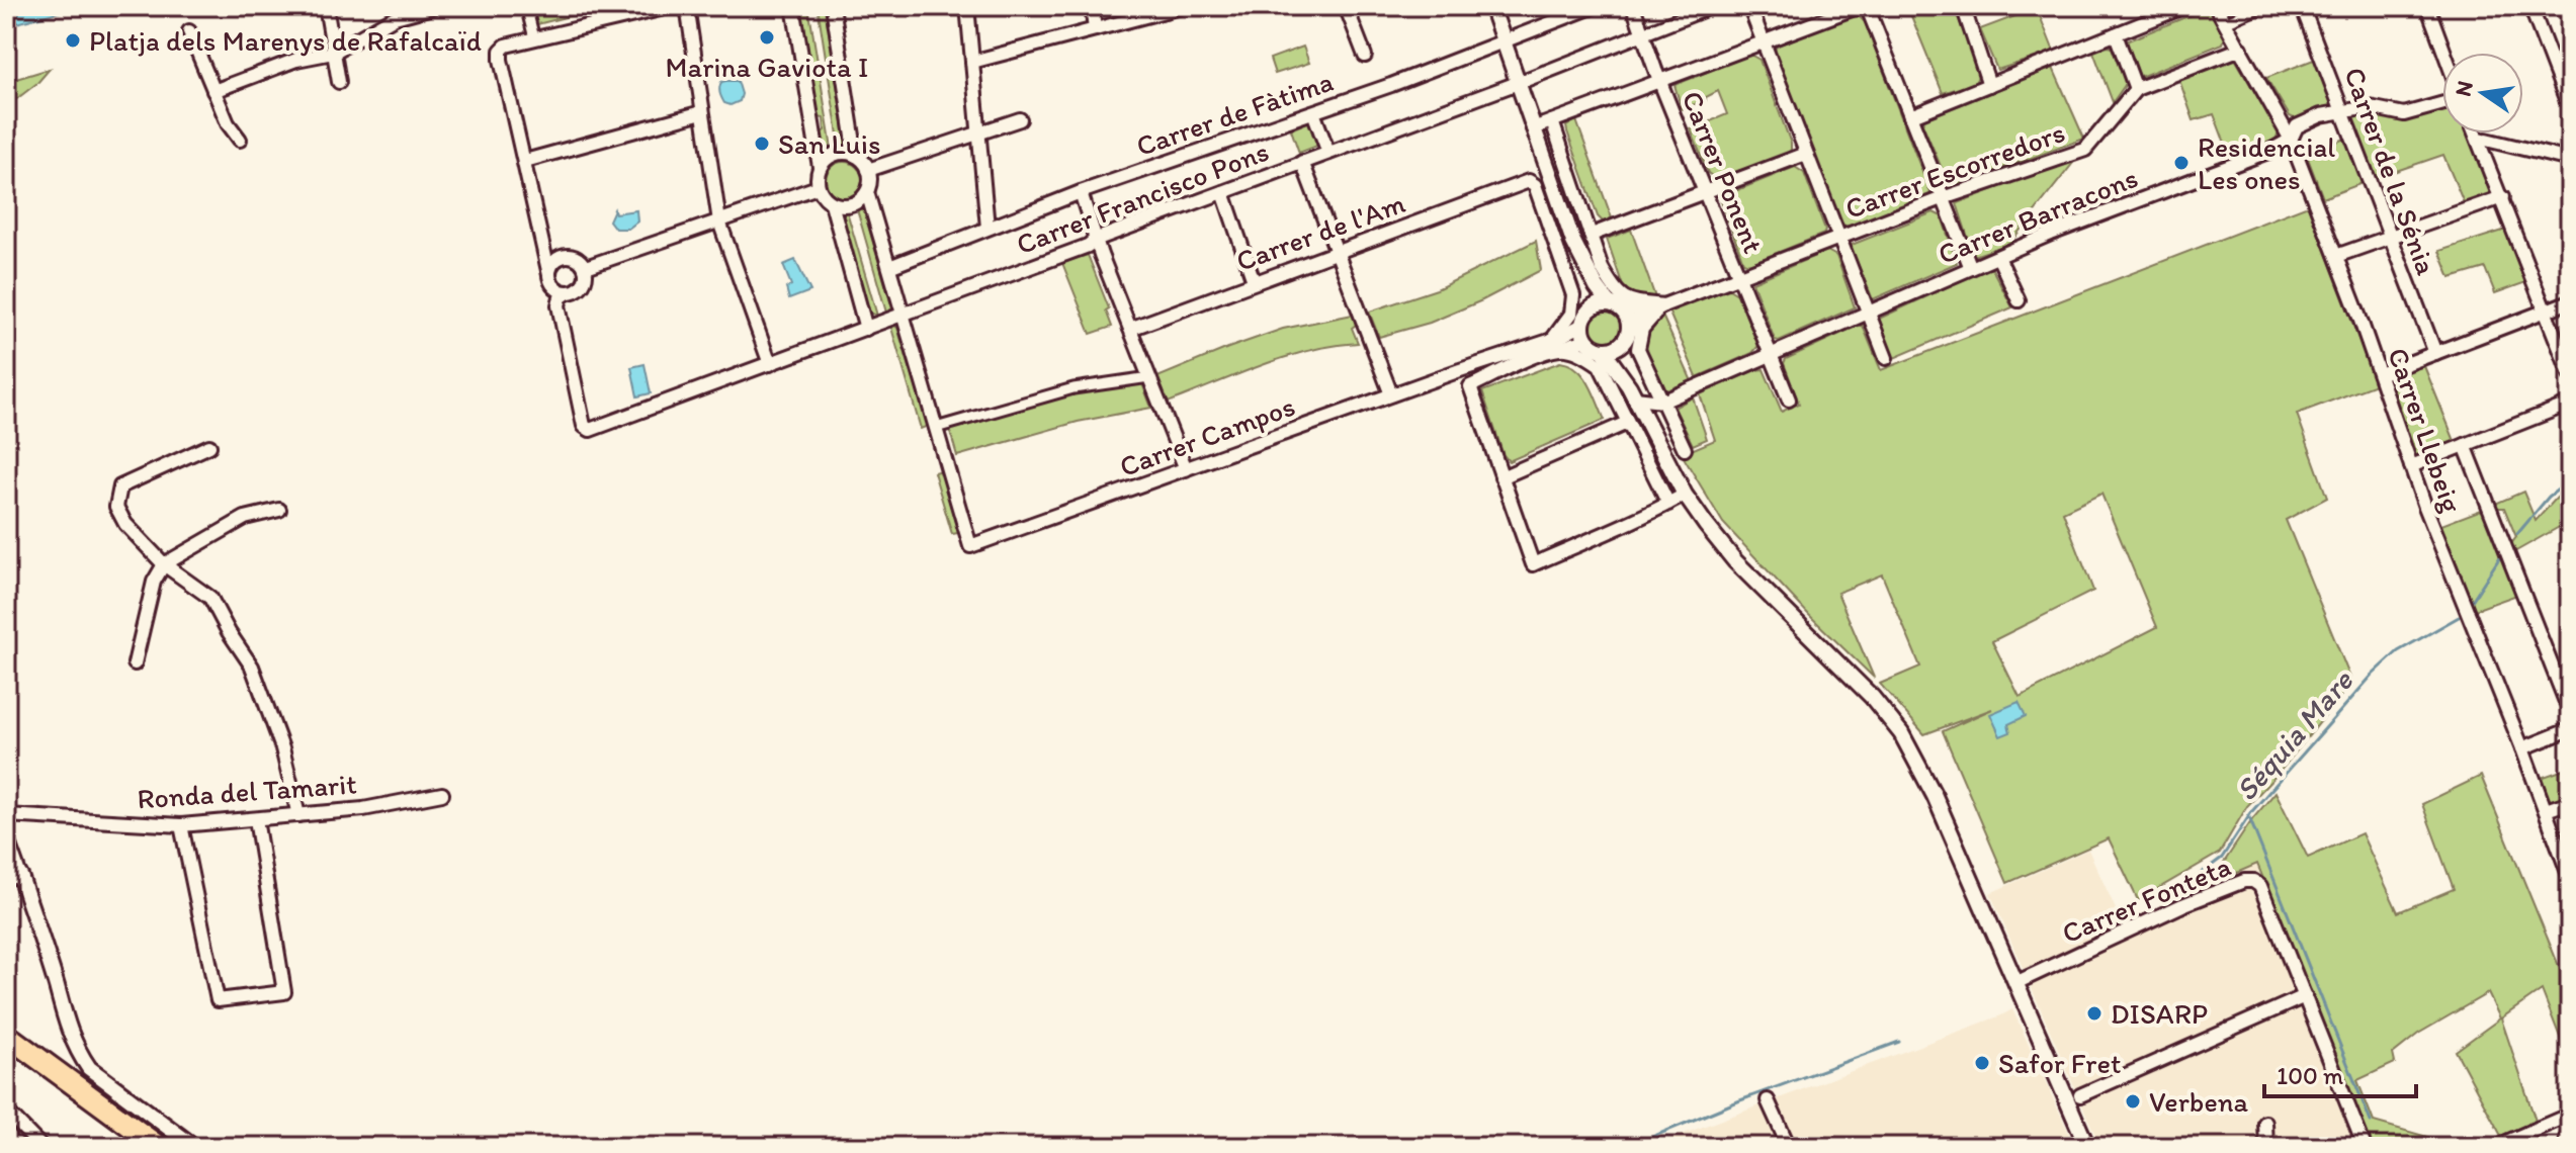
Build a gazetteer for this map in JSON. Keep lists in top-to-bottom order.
{
  "streets": {
    "street": [
      "Carrer de Fàtima",
      "Carrer Escorredors",
      "Carrer de la Sénia",
      "Carrer Ponent",
      "Carrer Francisco Pons",
      "Carrer Barracons",
      "Carrer de l'Am",
      "Carrer Llebeig",
      "Carrer Campos",
      "Ronda del Tamarit",
      "Carrer Fonteta"
    ]
  },
  "crossings": [
    ["Carrer Escorredors", "Carrer Ponent"],
    ["Carrer Escorredors", "Carrer Llebeig"],
    ["Carrer de la Sénia", "Carrer Barracons"],
    ["Carrer Ponent", "Carrer Francisco Pons"],
    ["Carrer Ponent", "Carrer Barracons"],
    ["Carrer Barracons", "Carrer Llebeig"]
  ],
  "water": ["Séquia Mare"],
  "places": [
    "Marina Gaviota I",
    "Platja dels Marenys de Rafalcaïd",
    "San Luis",
    "Residencial Les ones",
    "DISARP",
    "Safor Fret",
    "Verbena"
  ],
  "scale_bar": "100 m",
  "north": "left"
}
